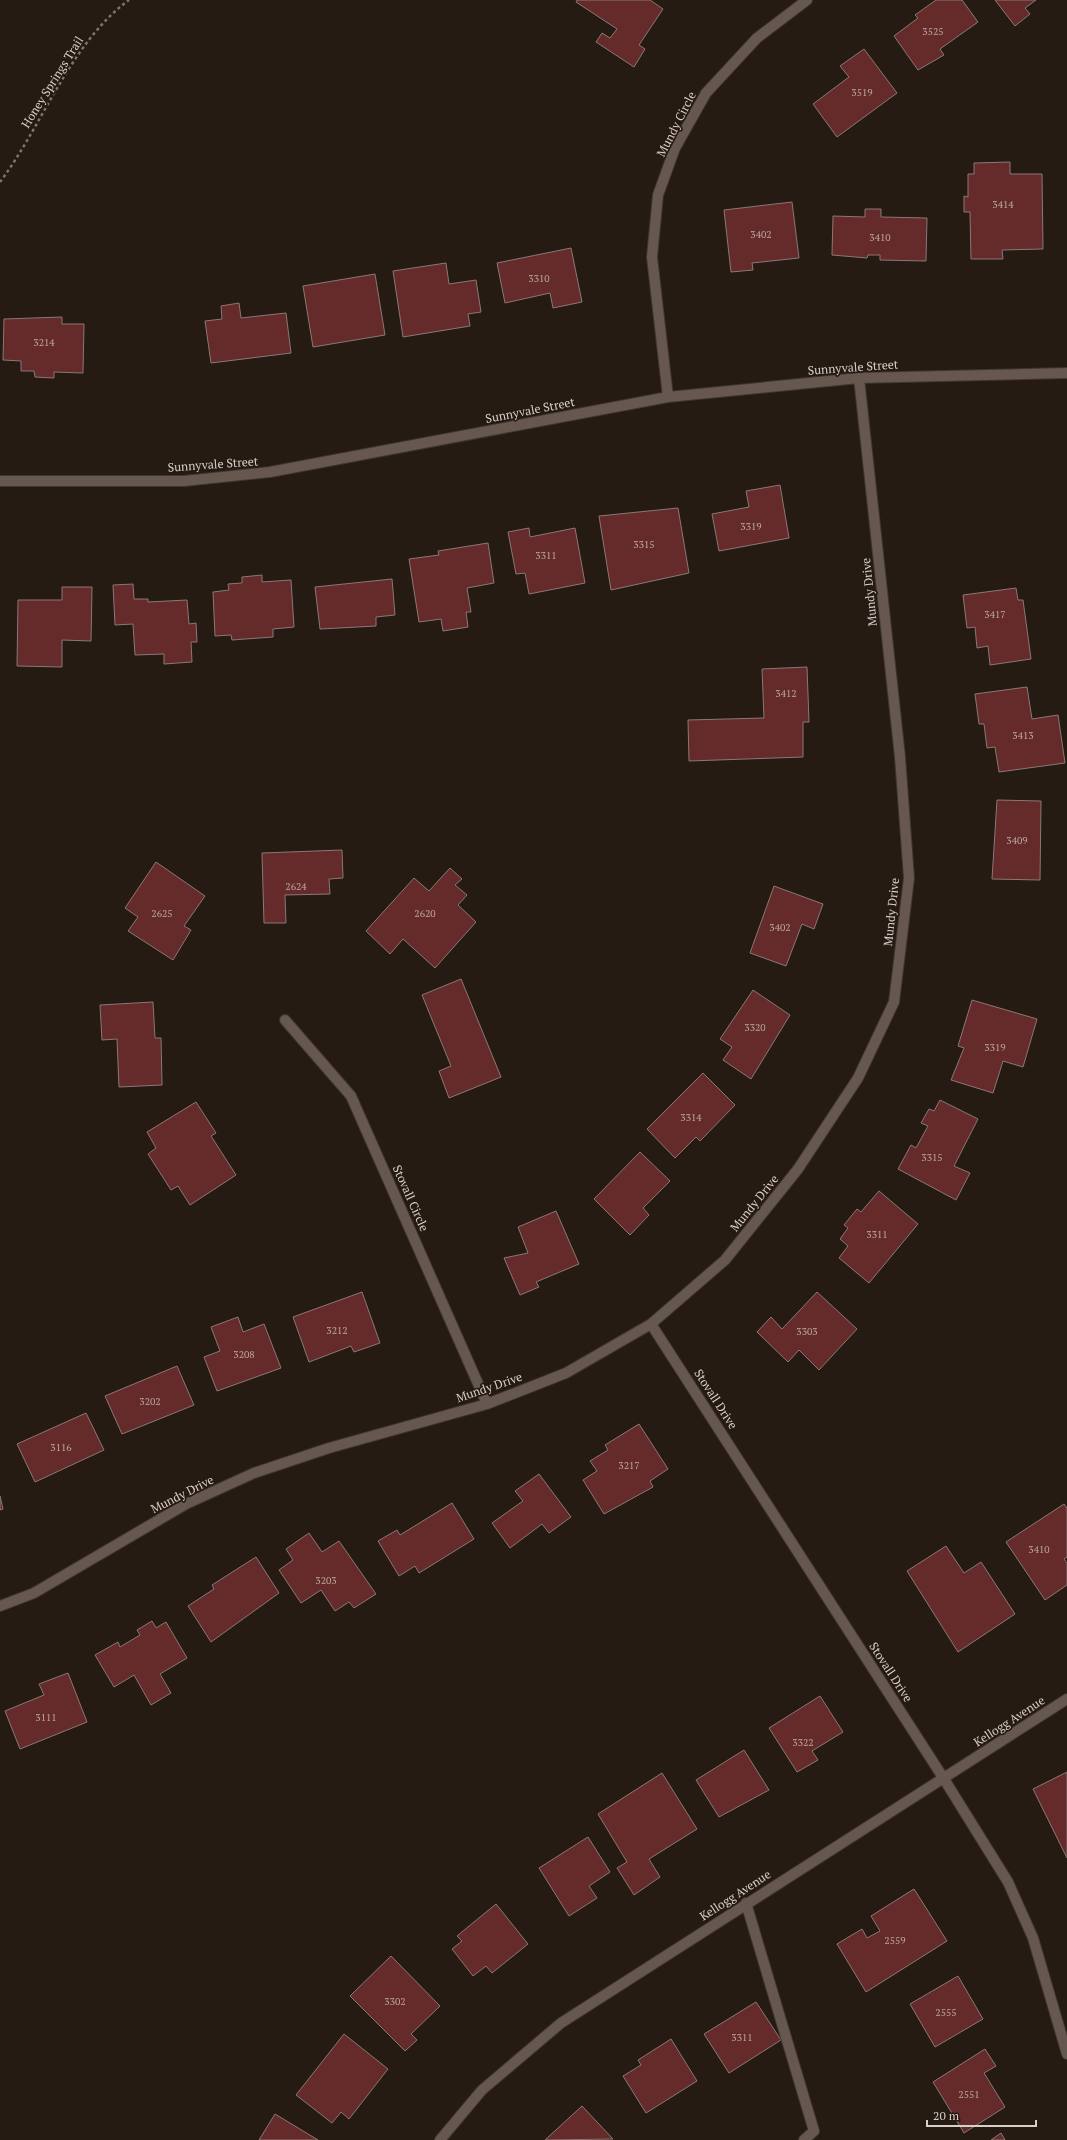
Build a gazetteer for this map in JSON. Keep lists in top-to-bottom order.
{
  "streets": {
    "street": [
      "Mundy Circle",
      "Sunnyvale Street",
      "Mundy Drive",
      "Stovall Circle",
      "Stovall Drive",
      "Kellogg Avenue"
    ],
    "path": ["Honey Springs Trail"]
  },
  "crossings": [
    ["Mundy Circle", "Sunnyvale Street"],
    ["Sunnyvale Street", "Mundy Drive"],
    ["Mundy Drive", "Stovall Circle"],
    ["Mundy Drive", "Stovall Drive"],
    ["Stovall Drive", "Kellogg Avenue"]
  ],
  "house_numbers": [
    "3525",
    "3519",
    "3414",
    "3402",
    "3410",
    "3310",
    "3214",
    "3319",
    "3315",
    "3311",
    "3417",
    "3412",
    "3413",
    "3409",
    "2624",
    "2625",
    "2620",
    "3402",
    "3320",
    "3319",
    "3314",
    "3315",
    "3311",
    "3212",
    "3303",
    "3208",
    "3202",
    "3116",
    "3217",
    "3410",
    "3203",
    "3111",
    "3322",
    "2559",
    "3302",
    "2555",
    "3311",
    "2551"
  ],
  "scale_bar": "20 m"
}
